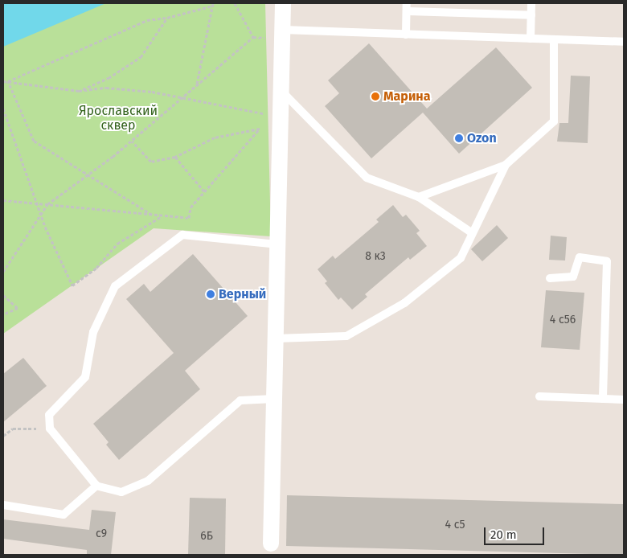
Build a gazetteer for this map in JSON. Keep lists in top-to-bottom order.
{
  "parks": ["Ярославский сквер"],
  "places": ["Марина", "Ozon", "Верный"],
  "house_numbers": [
    "8 к3",
    "4 с56",
    "4 с5",
    "с9",
    "6Б"
  ],
  "scale_bar": "20 m"
}
